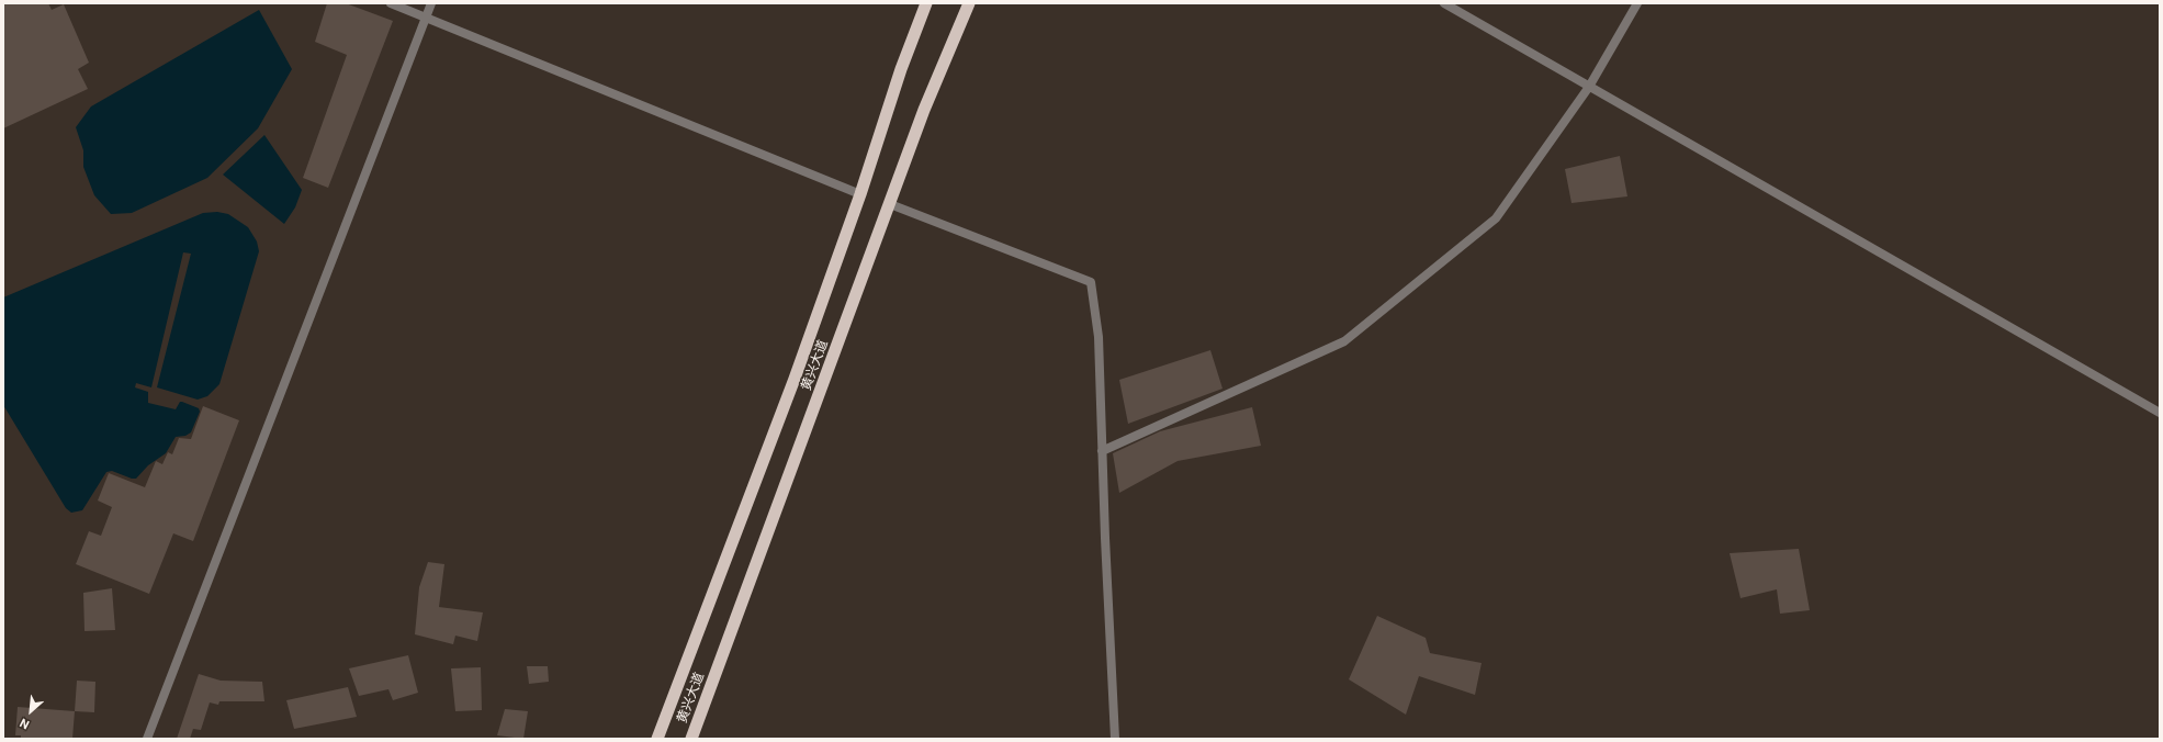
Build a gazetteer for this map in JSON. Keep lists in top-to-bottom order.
{
  "streets": {
    "highway": ["黄兴大道"]
  },
  "north": "bottom left"
}
